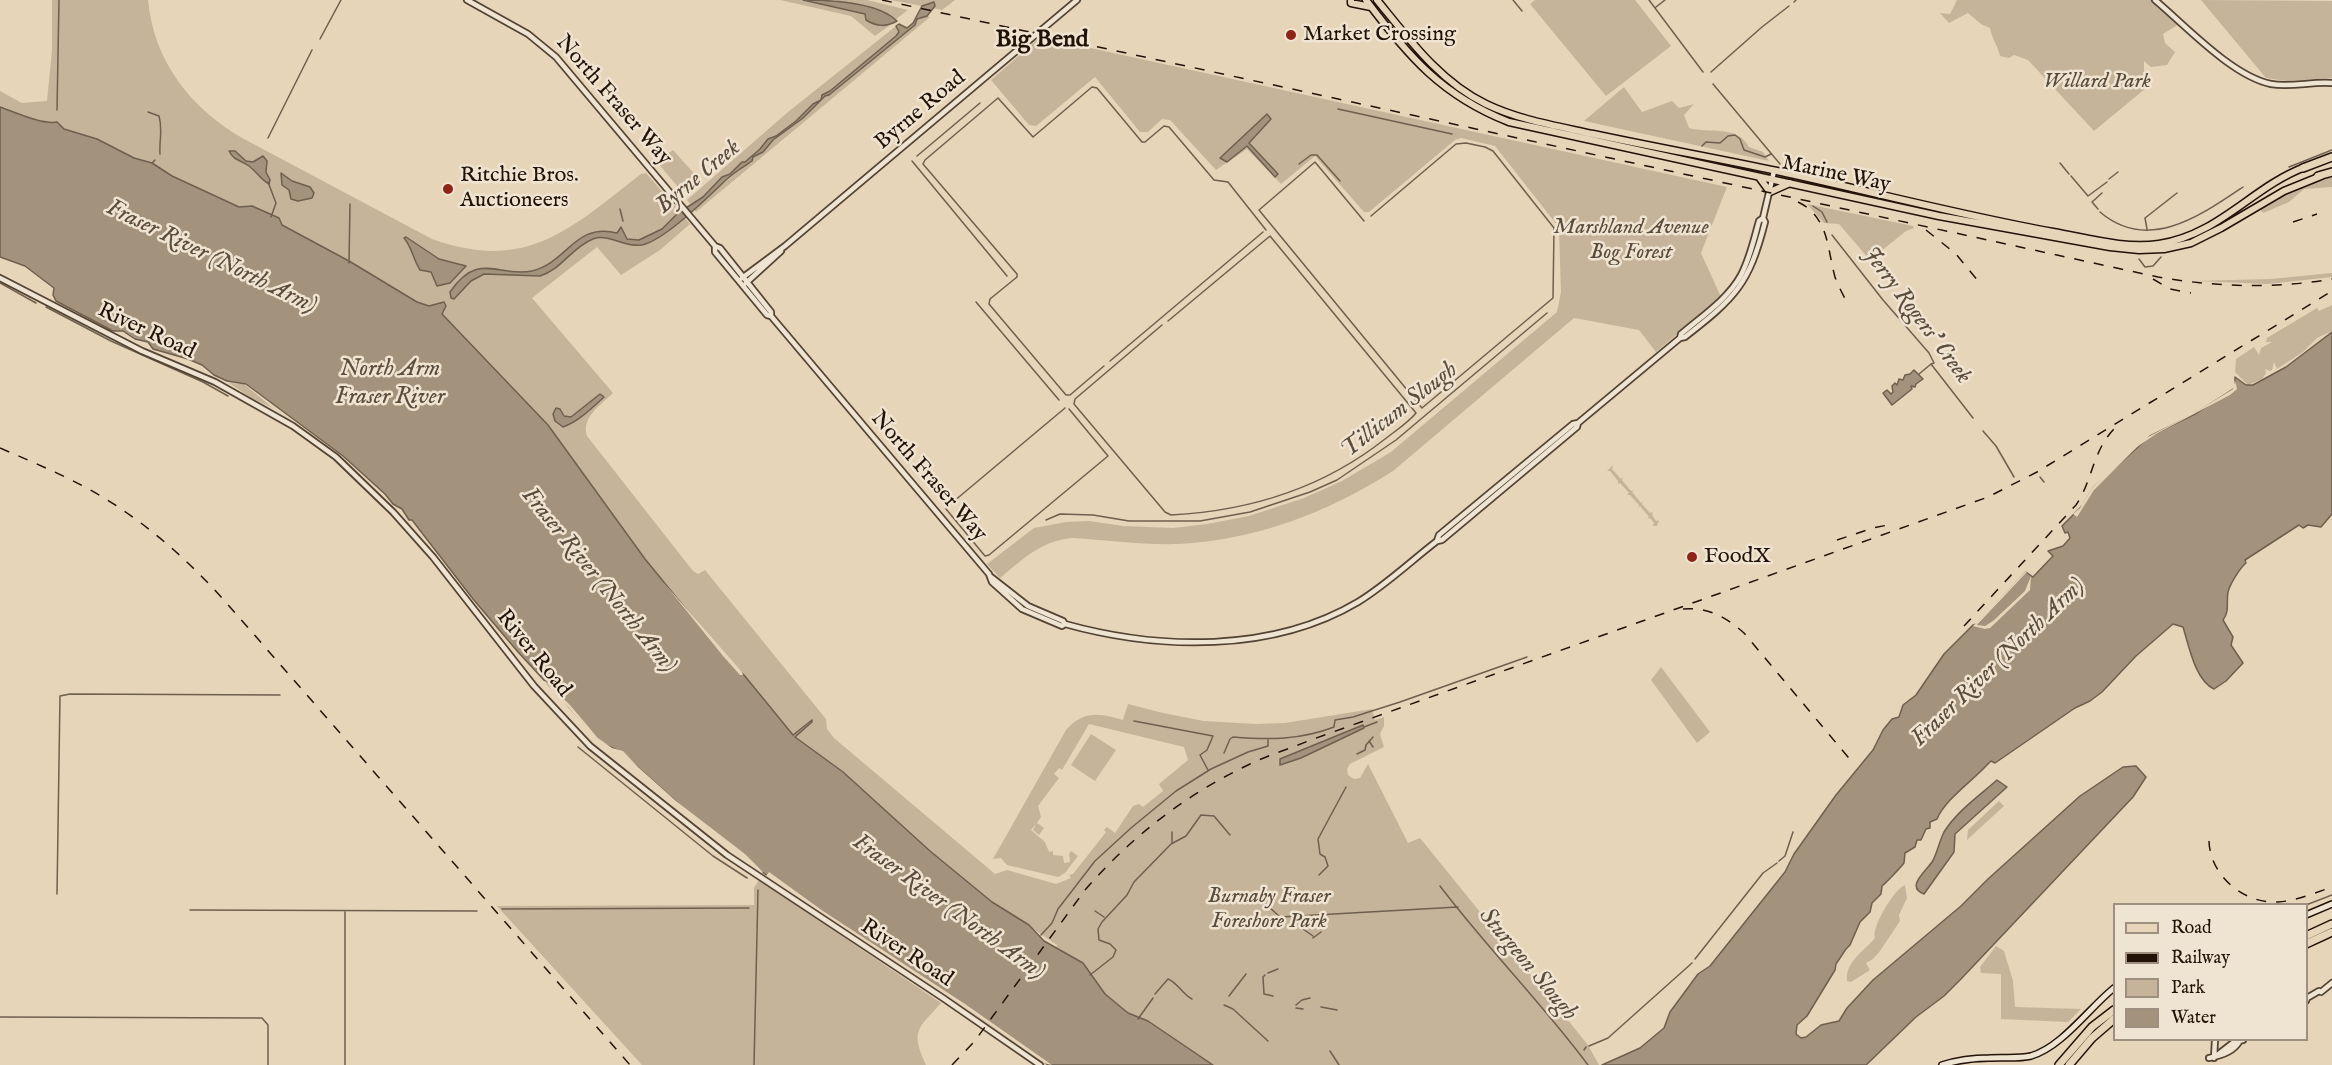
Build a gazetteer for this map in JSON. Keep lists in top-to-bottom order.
{
  "streets": {
    "main road": ["Marine Way"],
    "street": ["North Fraser Way", "Byrne Road", "River Road"]
  },
  "crossings": [
    ["North Fraser Way", "Byrne Road"],
    ["North Fraser Way", "Marine Way"]
  ],
  "districts": ["Big Bend"],
  "water": [
    "Byrne Creek",
    "Fraser River (North Arm)",
    "Jerry Rogers' Creek",
    "North Arm Fraser River",
    "Tillicum Slough",
    "Sturgeon Slough"
  ],
  "parks": ["Willard Park", "Marshland Avenue Bog Forest", "Burnaby Fraser Foreshore Park"],
  "places": ["Market Crossing", "Ritchie Bros. Auctioneers", "FoodX"],
  "legend": [
    "Road",
    "Railway",
    "Park",
    "Water"
  ]
}
